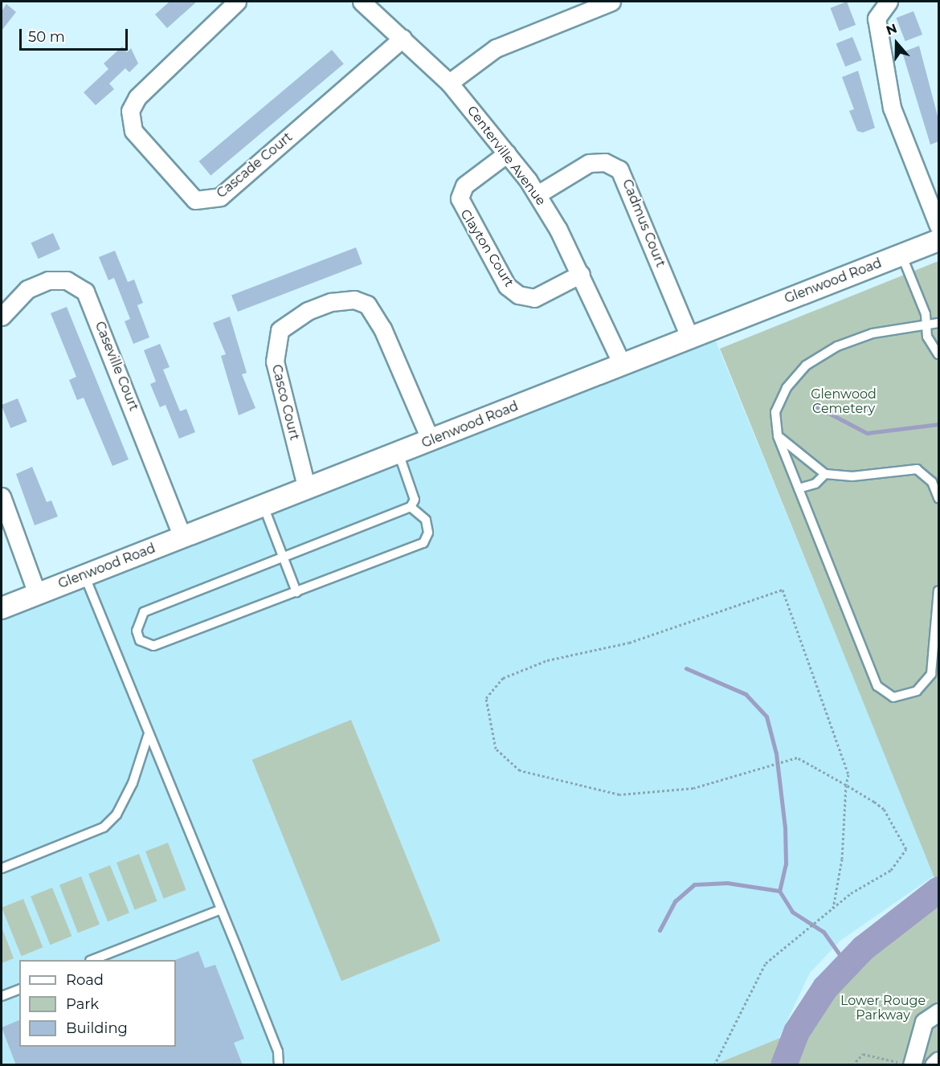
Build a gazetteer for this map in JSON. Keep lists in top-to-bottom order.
{
  "streets": {
    "street": [
      "Centerville Avenue",
      "Cascade Court",
      "Cadmus Court",
      "Clayton Court",
      "Glenwood Road",
      "Caseville Court",
      "Casco Court"
    ]
  },
  "crossings": [
    ["Centerville Avenue", "Cascade Court"],
    ["Centerville Avenue", "Cadmus Court"],
    ["Centerville Avenue", "Clayton Court"],
    ["Centerville Avenue", "Glenwood Road"],
    ["Cadmus Court", "Glenwood Road"],
    ["Glenwood Road", "Caseville Court"],
    ["Glenwood Road", "Casco Court"]
  ],
  "parks": ["Glenwood Cemetery", "Lower Rouge Parkway"],
  "legend": ["Road", "Park", "Building"],
  "scale_bar": "50 m",
  "north": "top"
}
